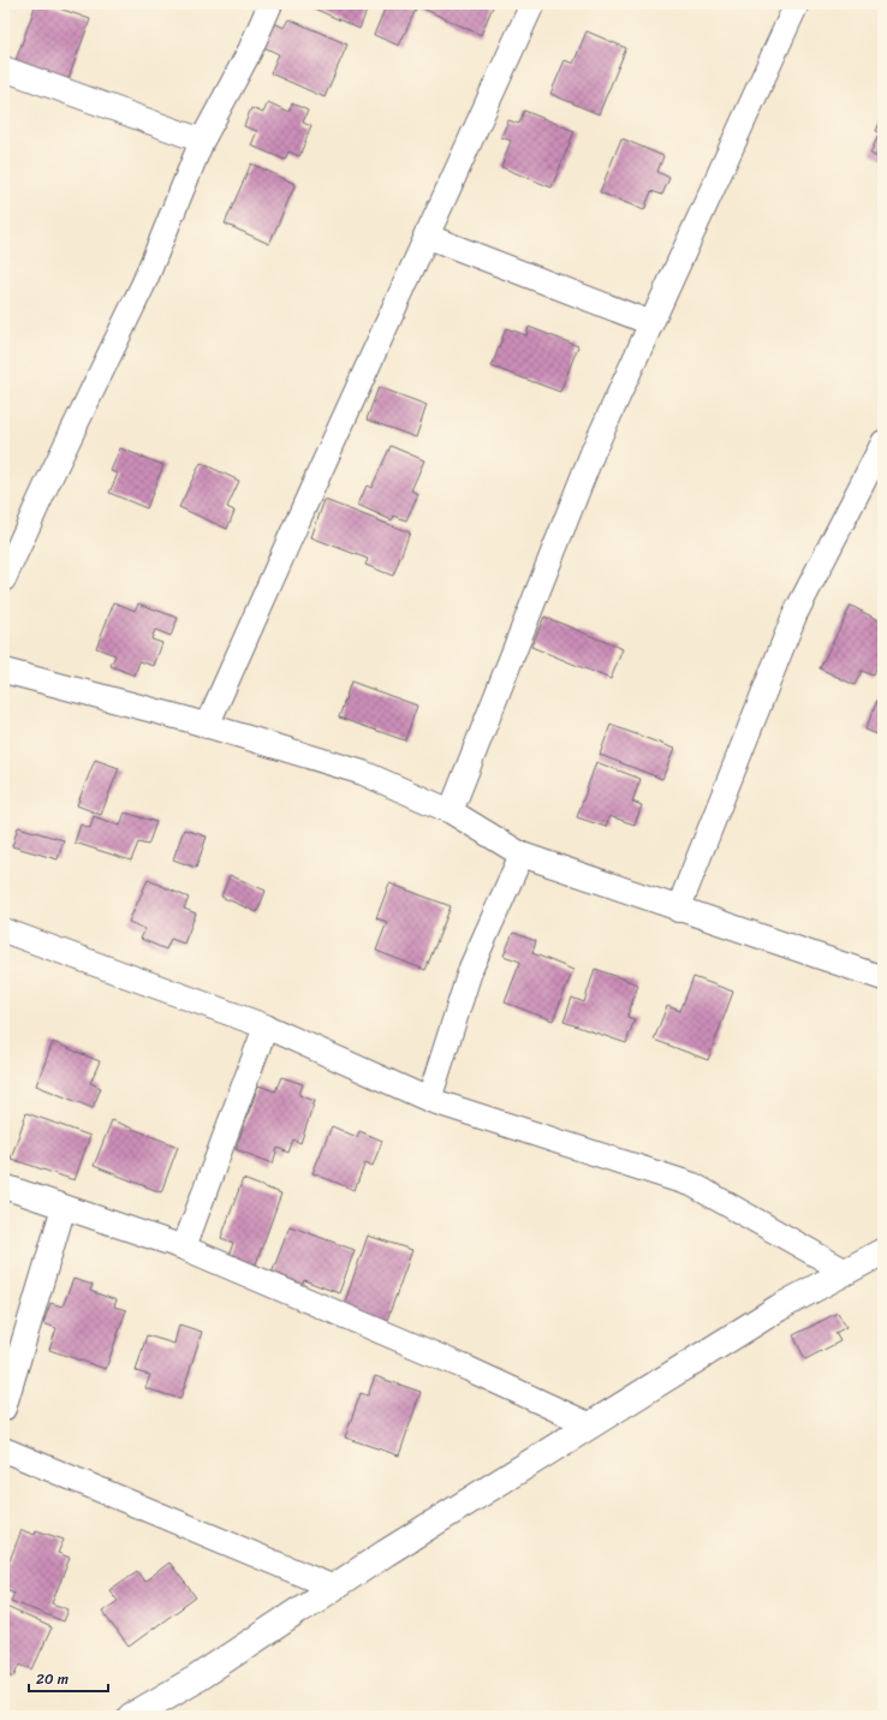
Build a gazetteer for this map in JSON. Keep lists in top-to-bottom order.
{
  "scale_bar": "20 m"
}
